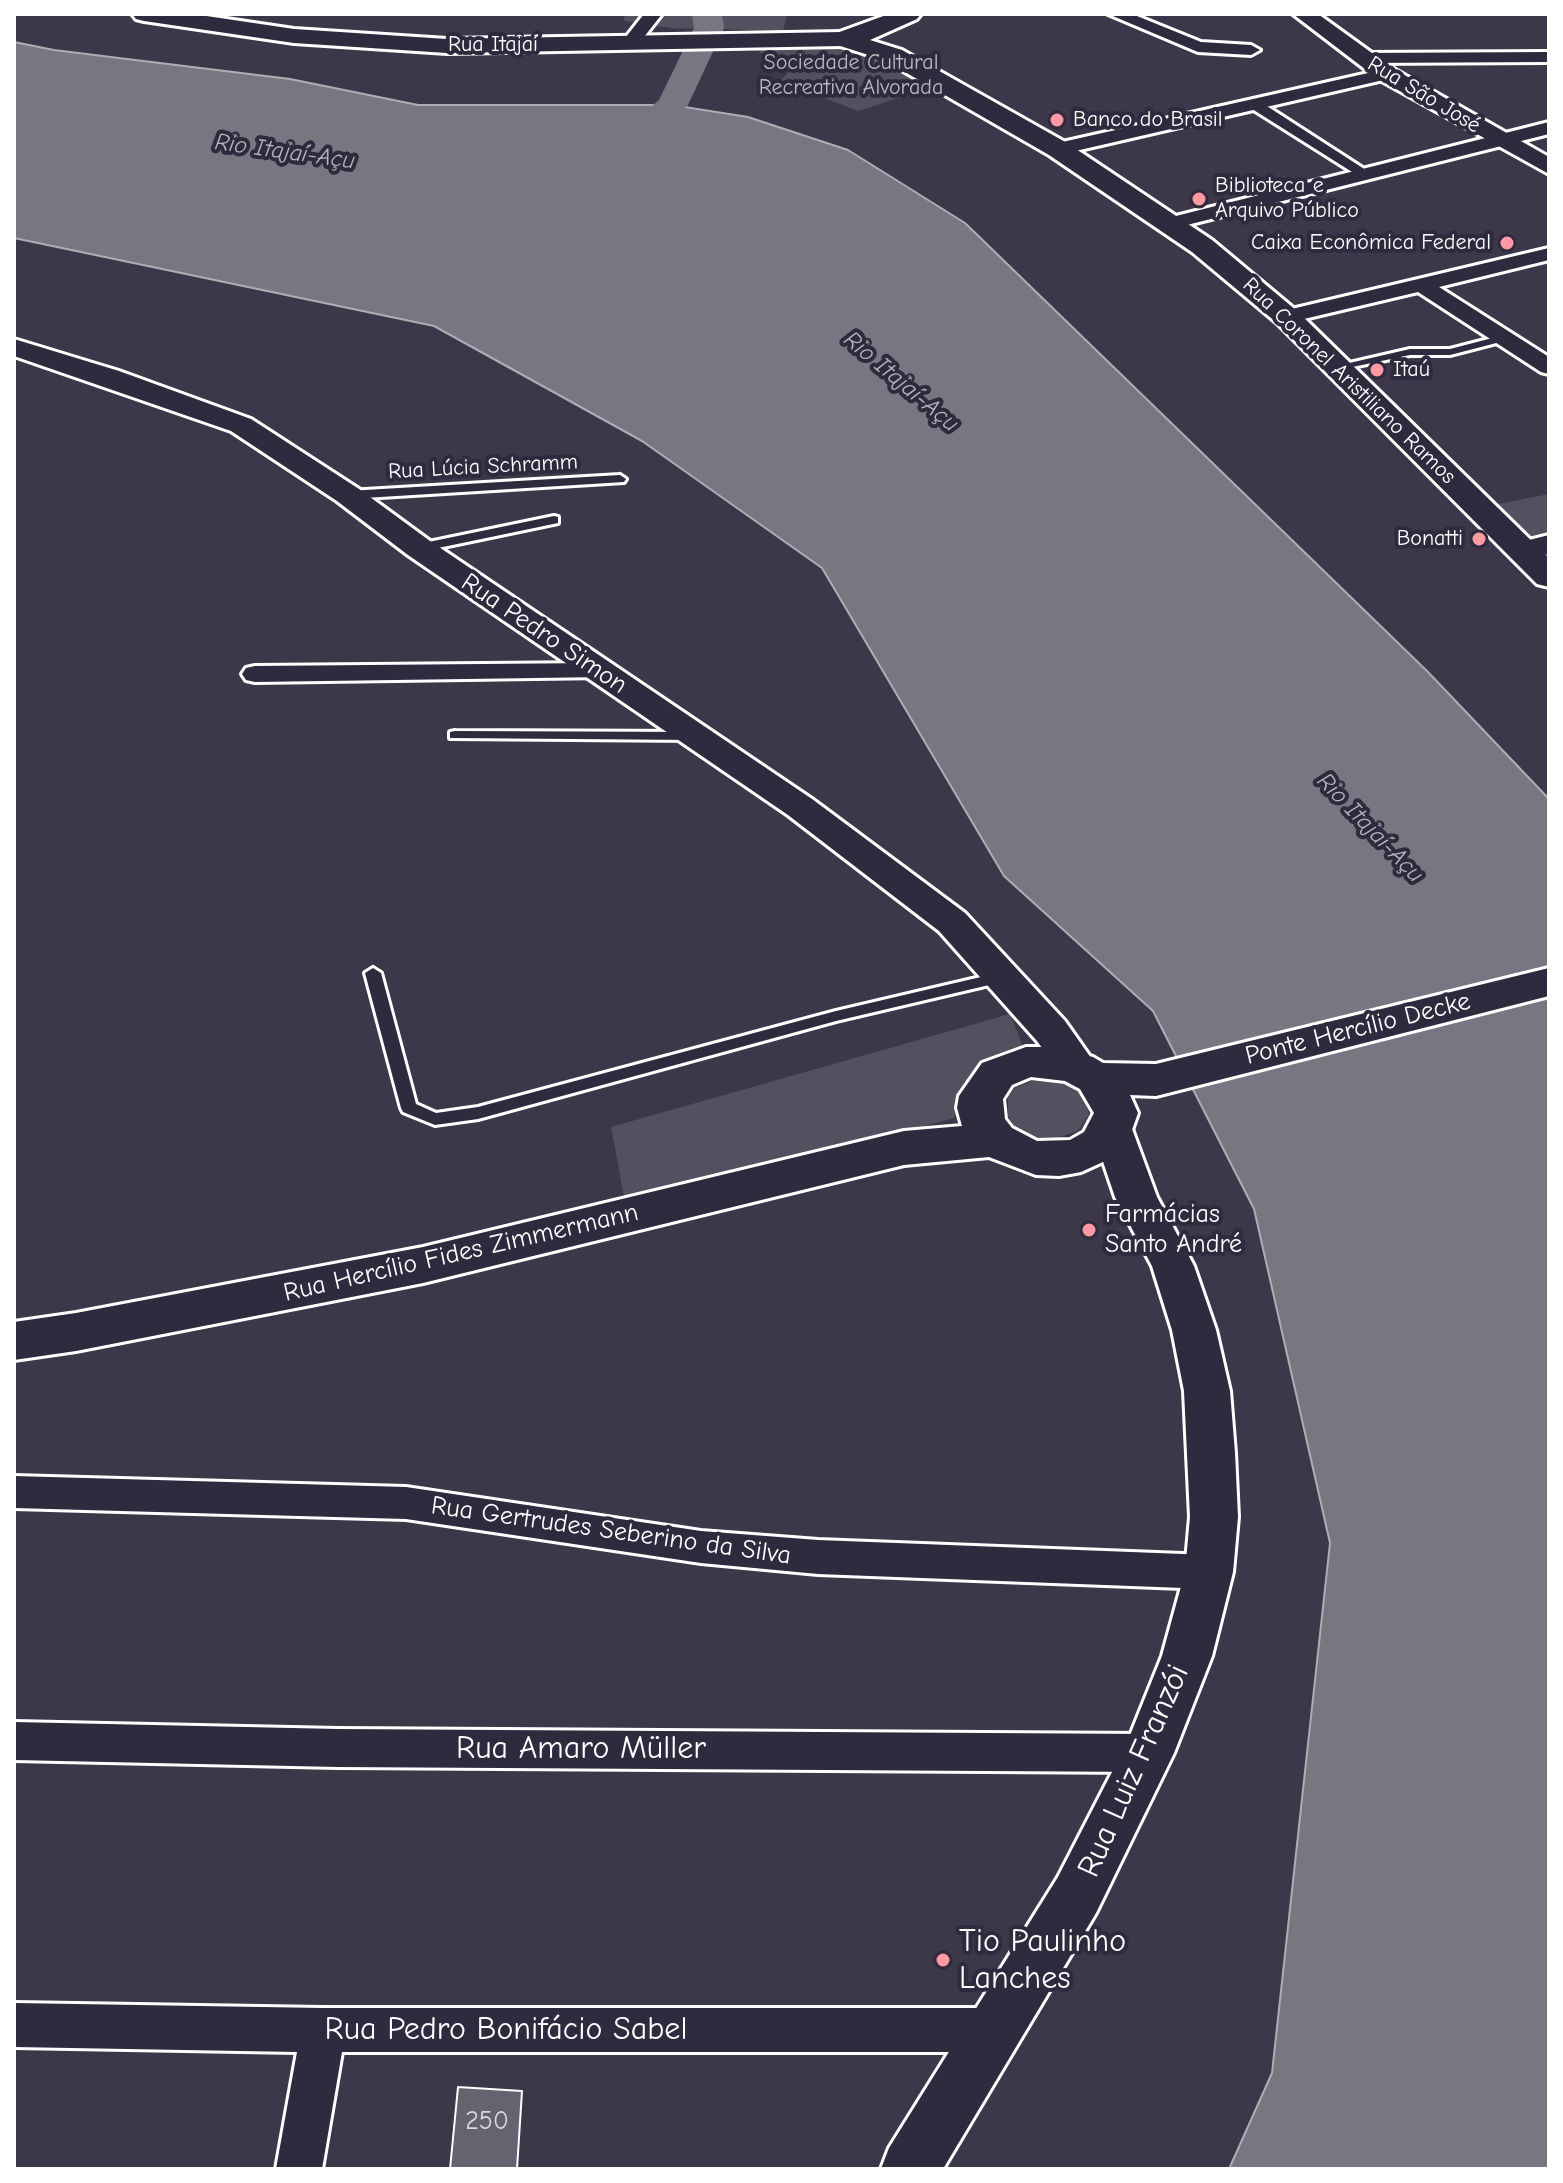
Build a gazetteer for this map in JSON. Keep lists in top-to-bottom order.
{
  "streets": {
    "main road": [
      "Rua Itajaí",
      "Rua Coronel Aristiliano Ramos",
      "Ponte Hercílio Decke",
      "Rua Hercílio Fides Zimmermann"
    ],
    "street": [
      "Rua São José",
      "Rua Pedro Simon",
      "Rua Gertrudes Seberino da Silva",
      "Rua Amaro Müller",
      "Rua Luiz Franzói",
      "Rua Pedro Bonifácio Sabel"
    ],
    "lane": ["Rua Lúcia Schramm"]
  },
  "crossings": [
    ["Rua Itajaí", "Rua Coronel Aristiliano Ramos"],
    ["Rua Lúcia Schramm", "Rua Pedro Simon"],
    ["Rua Pedro Simon", "Ponte Hercílio Decke"],
    ["Rua Pedro Simon", "Rua Hercílio Fides Zimmermann"],
    ["Rua Pedro Simon", "Rua Luiz Franzói"],
    ["Ponte Hercílio Decke", "Rua Hercílio Fides Zimmermann"],
    ["Ponte Hercílio Decke", "Rua Luiz Franzói"],
    ["Rua Hercílio Fides Zimmermann", "Rua Luiz Franzói"],
    ["Rua Gertrudes Seberino da Silva", "Rua Luiz Franzói"],
    ["Rua Amaro Müller", "Rua Luiz Franzói"],
    ["Rua Luiz Franzói", "Rua Pedro Bonifácio Sabel"]
  ],
  "water": ["Rio Itajaí-Açu"],
  "parks": ["Sociedade Cultural Recreativa Alvorada"],
  "places": [
    "Banco do Brasil",
    "Biblioteca e Arquivo Público",
    "Caixa Econômica Federal",
    "Itaú",
    "Bonatti",
    "Farmácias Santo André",
    "Tio Paulinho Lanches"
  ],
  "house_numbers": ["250"]
}
